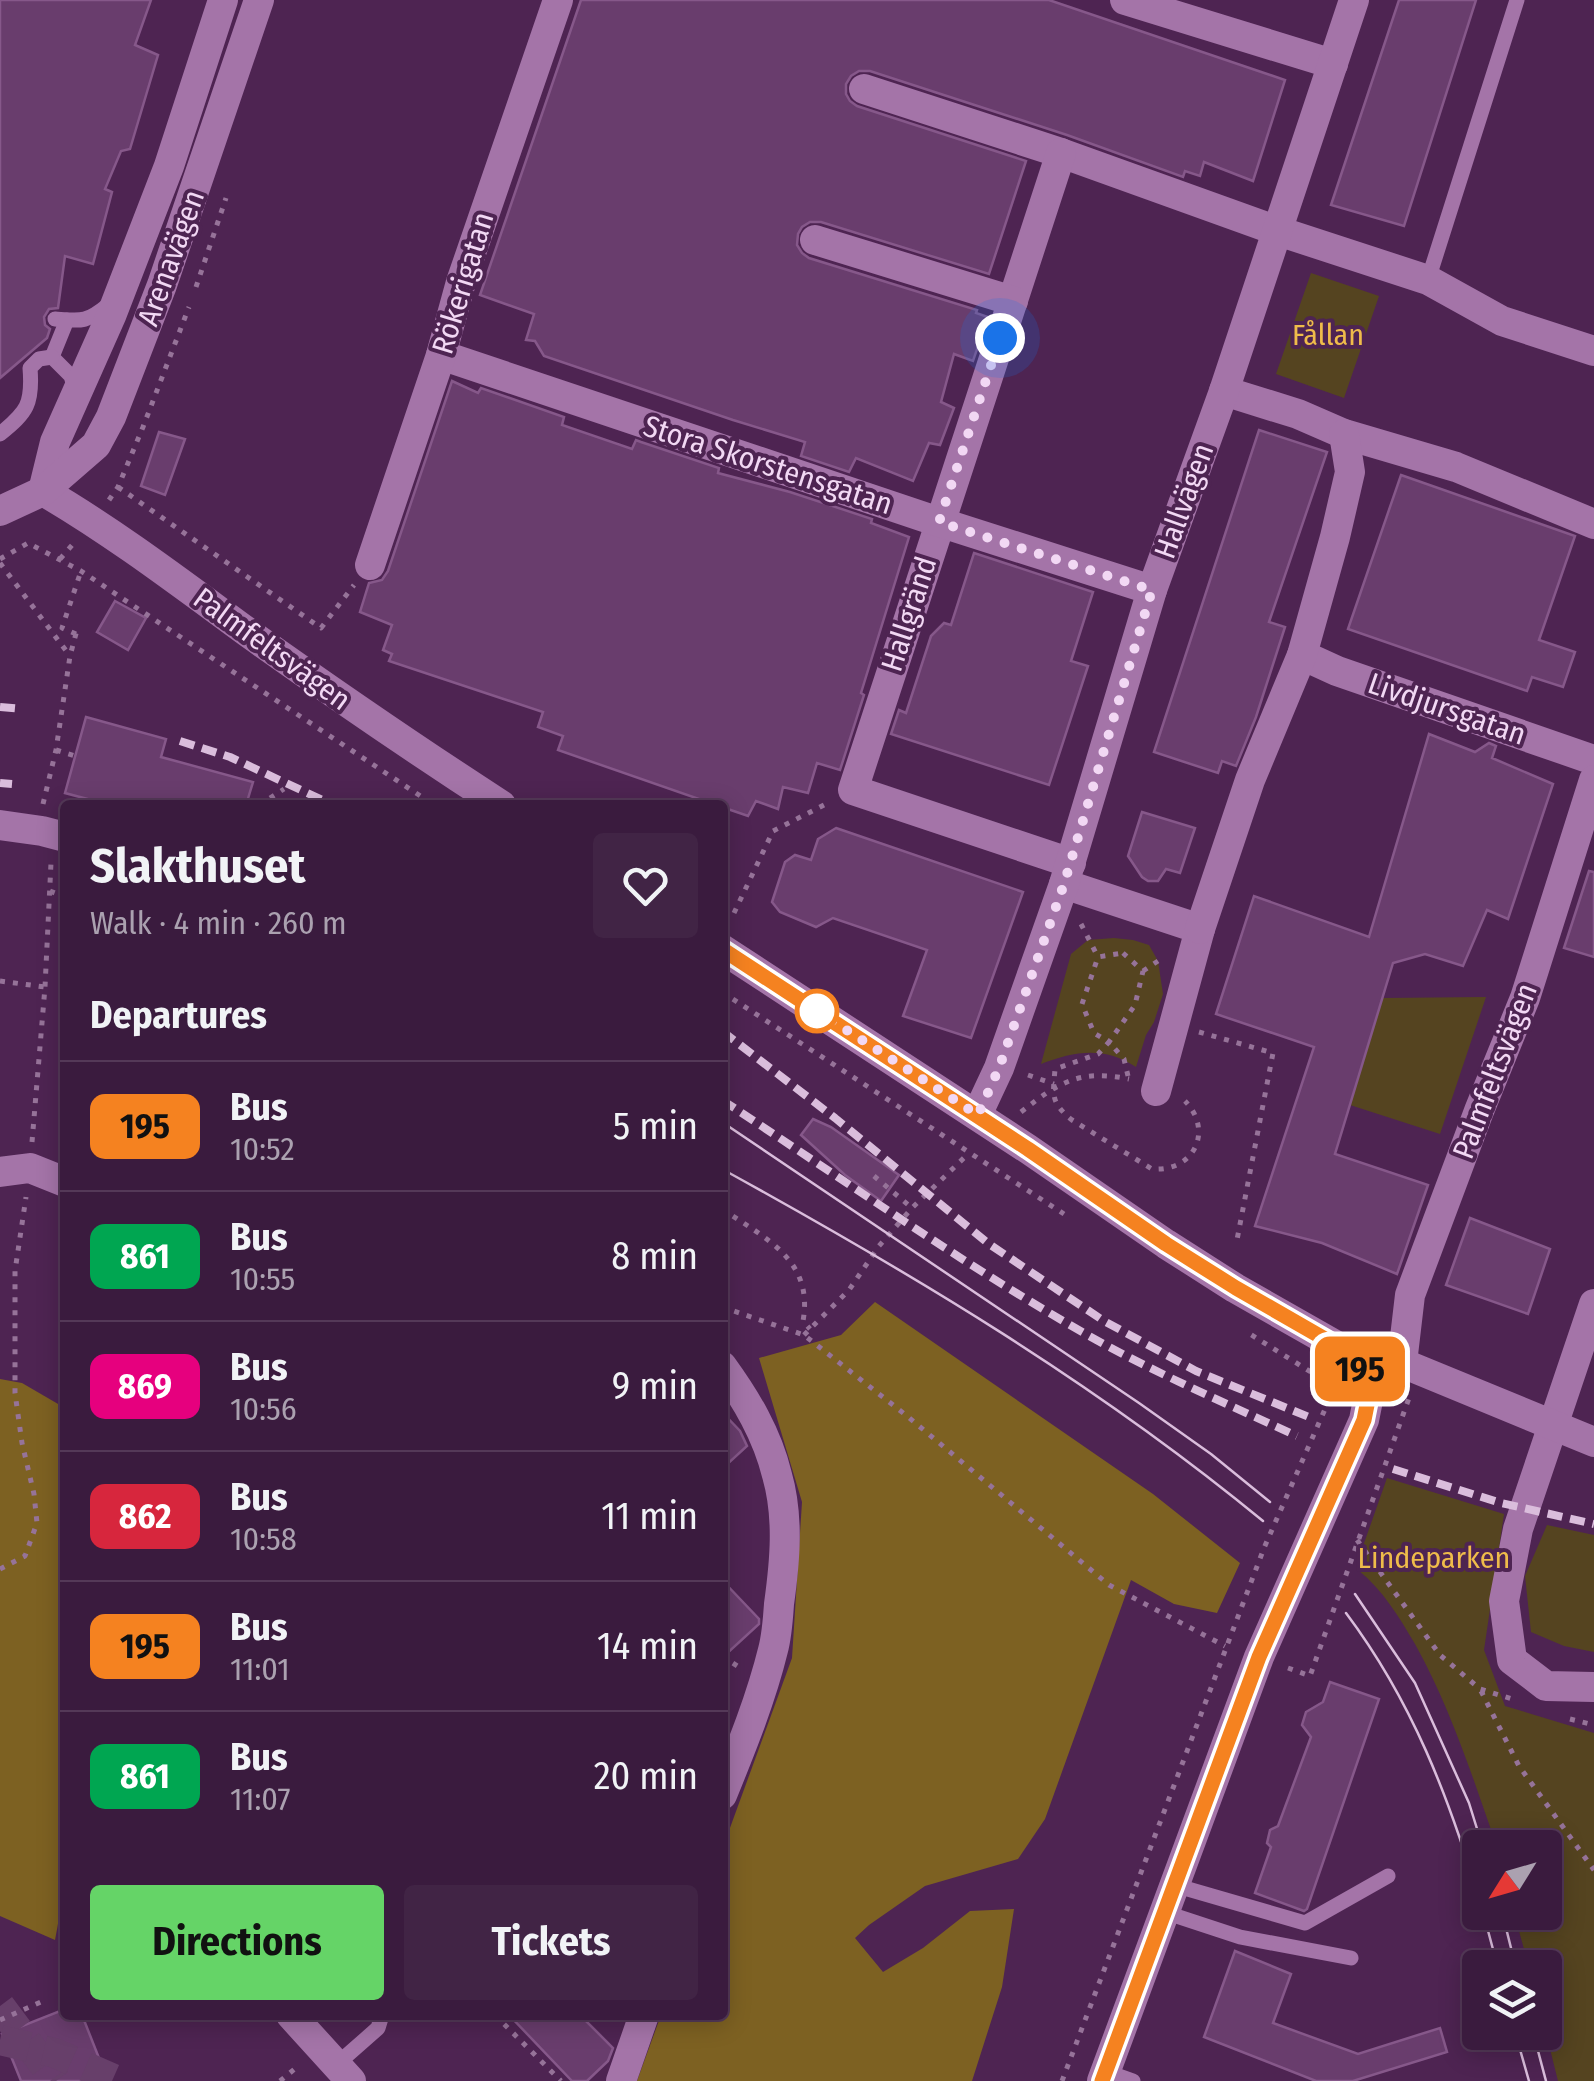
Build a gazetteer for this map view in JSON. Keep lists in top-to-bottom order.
{
  "streets": {
    "street": [
      "Arenavägen",
      "Rökerigatan",
      "Stora Skorstensgatan",
      "Hallvägen",
      "Hallgränd",
      "Palmfeltsvägen",
      "Livdjursgatan"
    ]
  },
  "crossings": [
    ["Arenavägen", "Palmfeltsvägen"],
    ["Rökerigatan", "Stora Skorstensgatan"],
    ["Stora Skorstensgatan", "Hallvägen"],
    ["Stora Skorstensgatan", "Hallgränd"]
  ],
  "parks": ["Fållan", "Lindeparken"],
  "lines": ["bus line 195"],
  "north": "bottom left",
  "page": {
    "on_map": "195",
    "heading": [
      ["Slakthuset", "Walk · 4 min · 260 m"],
      "Departures"
    ],
    "list": [
      {
        "mark": "195",
        "name": "Bus",
        "note": "10:52",
        "value": "5 min"
      },
      {
        "mark": "861",
        "name": "Bus",
        "note": "10:55",
        "value": "8 min"
      },
      {
        "mark": "869",
        "name": "Bus",
        "note": "10:56",
        "value": "9 min"
      },
      {
        "mark": "862",
        "name": "Bus",
        "note": "10:58",
        "value": "11 min"
      },
      {
        "mark": "195",
        "name": "Bus",
        "note": "11:01",
        "value": "14 min"
      },
      {
        "mark": "861",
        "name": "Bus",
        "note": "11:07",
        "value": "20 min"
      }
    ],
    "buttons": ["Directions", "Tickets"]
  }
}
